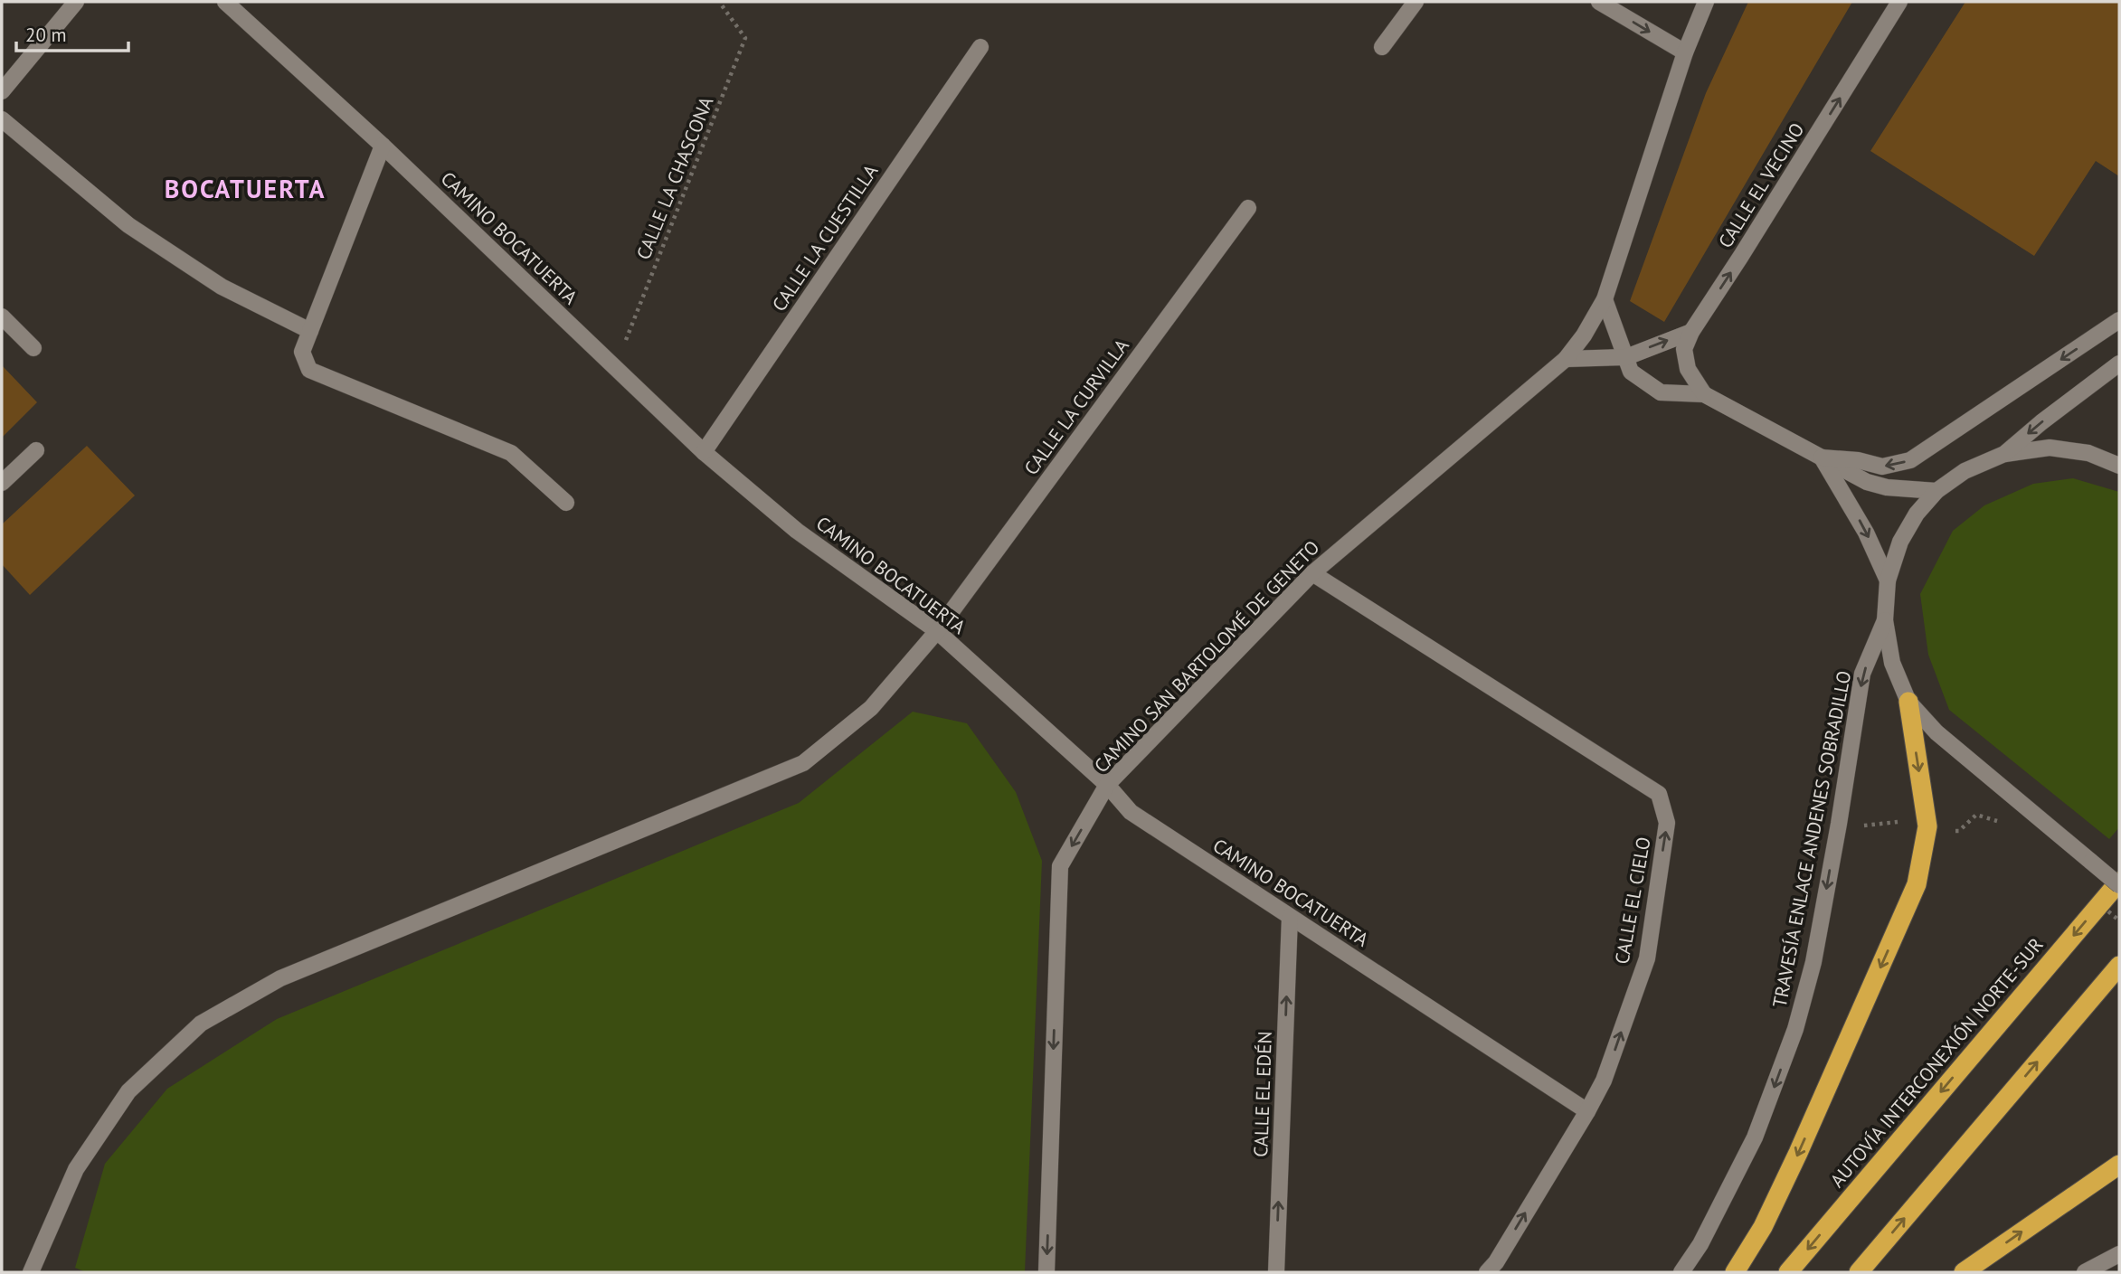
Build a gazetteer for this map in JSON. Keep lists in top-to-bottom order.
{
  "streets": {
    "highway": ["AUTOVÍA INTERCONEXIÓN NORTE-SUR"],
    "street": [
      "CALLE EL VECINO",
      "CAMINO BOCATUERTA",
      "CALLE LA CUESTILLA",
      "CALLE LA CURVILLA",
      "CAMINO SAN BARTOLOMÉ DE GENETO",
      "TRAVESÍA ENLACE ANDENES SOBRADILLO",
      "CALLE EL CIELO",
      "CALLE EL EDÉN"
    ],
    "path": ["CALLE LA CHASCONA"]
  },
  "crossings": [
    ["CALLE LA CHASCONA", "CAMINO BOCATUERTA"],
    ["CAMINO BOCATUERTA", "CALLE LA CUESTILLA"],
    ["CAMINO BOCATUERTA", "CALLE LA CURVILLA"],
    ["CAMINO BOCATUERTA", "CAMINO SAN BARTOLOMÉ DE GENETO"],
    ["CAMINO BOCATUERTA", "CALLE EL CIELO"],
    ["CAMINO BOCATUERTA", "CALLE EL EDÉN"],
    ["CAMINO SAN BARTOLOMÉ DE GENETO", "CALLE EL CIELO"]
  ],
  "one_way": ["CALLE EL VECINO", "TRAVESÍA ENLACE ANDENES SOBRADILLO", "CALLE EL EDÉN"],
  "districts": ["BOCATUERTA"],
  "scale_bar": "20 m"
}
